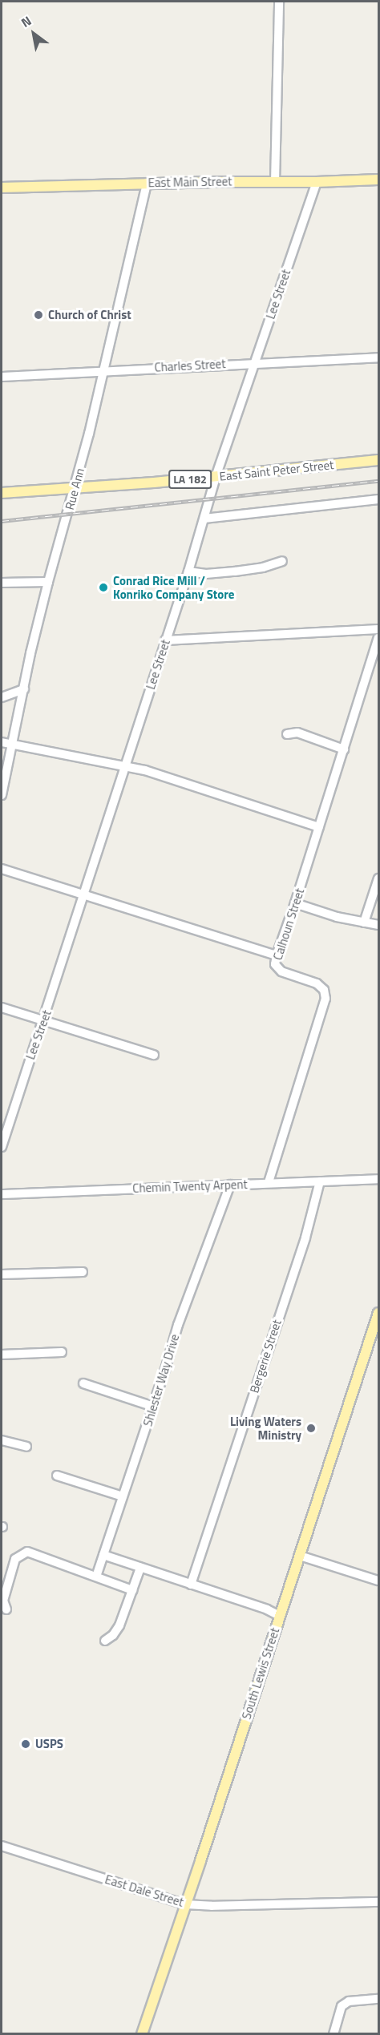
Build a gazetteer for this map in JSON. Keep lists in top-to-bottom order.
{
  "streets": {
    "main road": [
      "East Main Street",
      "East Saint Peter Street",
      "LA 182",
      "South Lewis Street"
    ],
    "street": [
      "Lee Street",
      "Charles Street",
      "Rue Ann",
      "Calhoun Street",
      "Chemin Twenty Arpent",
      "Bergerie Street",
      "Shlester Way Drive",
      "East Dale Street"
    ]
  },
  "crossings": [
    ["East Main Street", "Lee Street"],
    ["East Main Street", "Rue Ann"],
    ["Lee Street", "Charles Street"],
    ["Lee Street", "East Saint Peter Street"],
    ["Charles Street", "Rue Ann"],
    ["East Saint Peter Street", "Rue Ann"],
    ["Calhoun Street", "Chemin Twenty Arpent"],
    ["Chemin Twenty Arpent", "Bergerie Street"],
    ["Chemin Twenty Arpent", "Shlester Way Drive"],
    ["South Lewis Street", "East Dale Street"]
  ],
  "places": [
    "Church of Christ",
    "Conrad Rice Mill / Konriko Company Store",
    "Living Waters Ministry",
    "USPS"
  ],
  "north": "top left"
}
